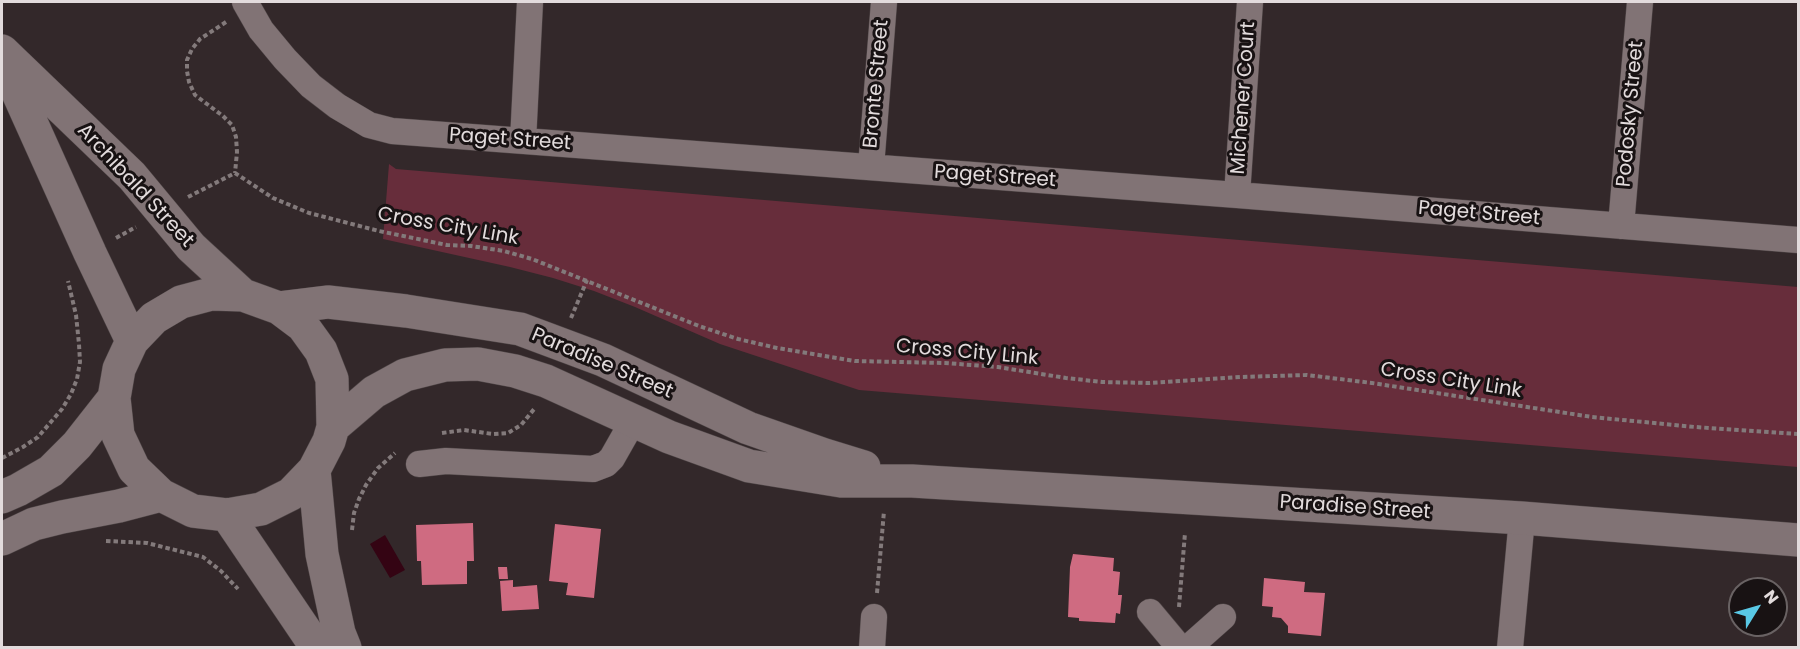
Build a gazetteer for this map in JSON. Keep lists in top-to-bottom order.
{
  "streets": {
    "street": [
      "Bronte Street",
      "Michener Court",
      "Podosky Street",
      "Paget Street",
      "Archibald Street",
      "Paradise Street"
    ],
    "path": ["Cross City Link"]
  },
  "crossings": [
    ["Bronte Street", "Paget Street"],
    ["Michener Court", "Paget Street"],
    ["Podosky Street", "Paget Street"]
  ],
  "north": "top right"
}
